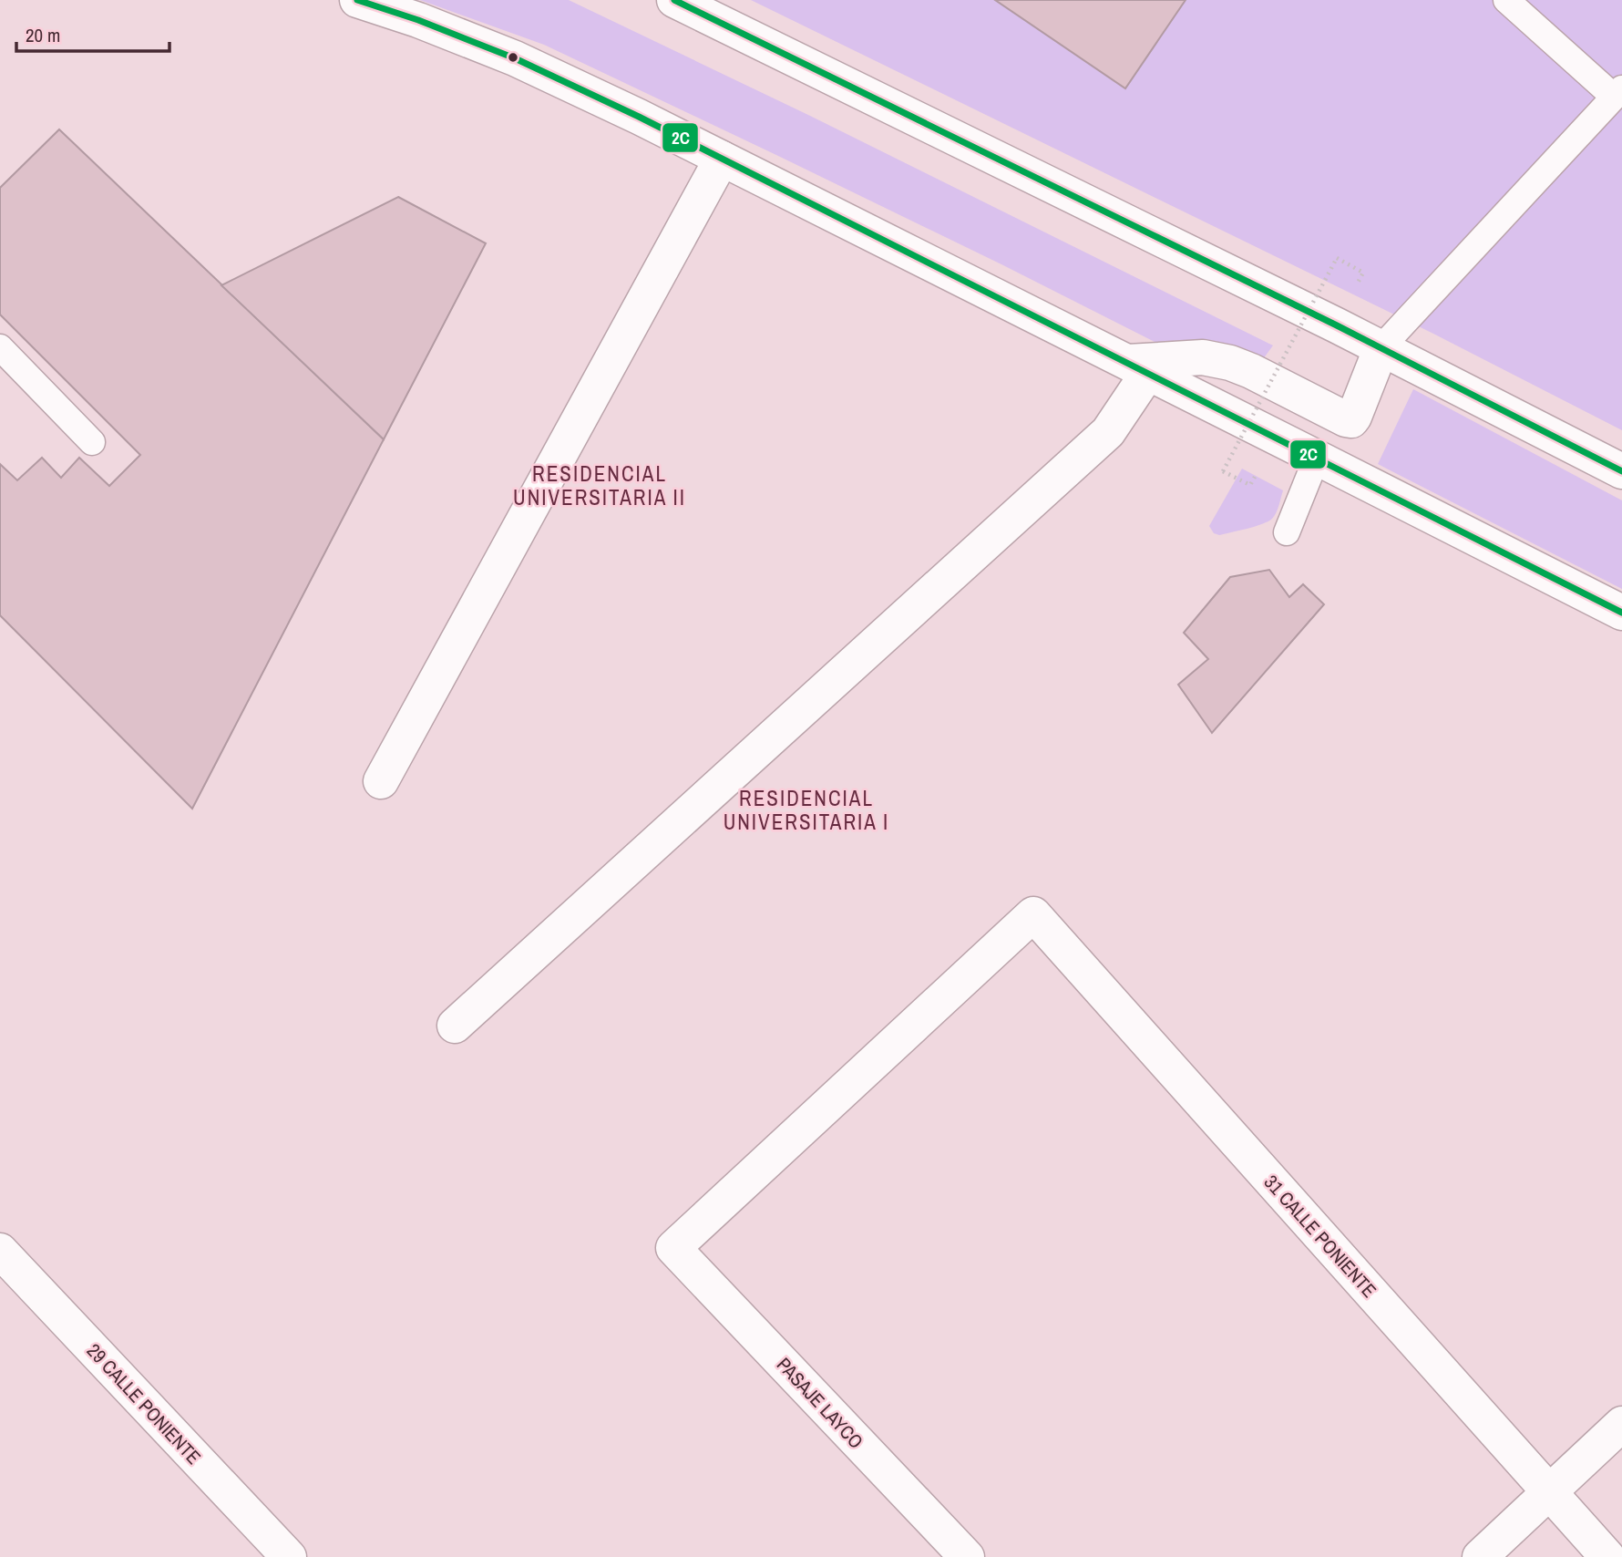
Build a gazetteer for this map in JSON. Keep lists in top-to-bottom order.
{
  "streets": {
    "street": ["31 CALLE PONIENTE", "PASAJE LAYCO", "29 CALLE PONIENTE"]
  },
  "crossings": [
    ["31 CALLE PONIENTE", "PASAJE LAYCO"]
  ],
  "districts": ["RESIDENCIAL UNIVERSITARIA II", "RESIDENCIAL UNIVERSITARIA I"],
  "lines": ["transit line 2C"],
  "scale_bar": "20 m"
}
